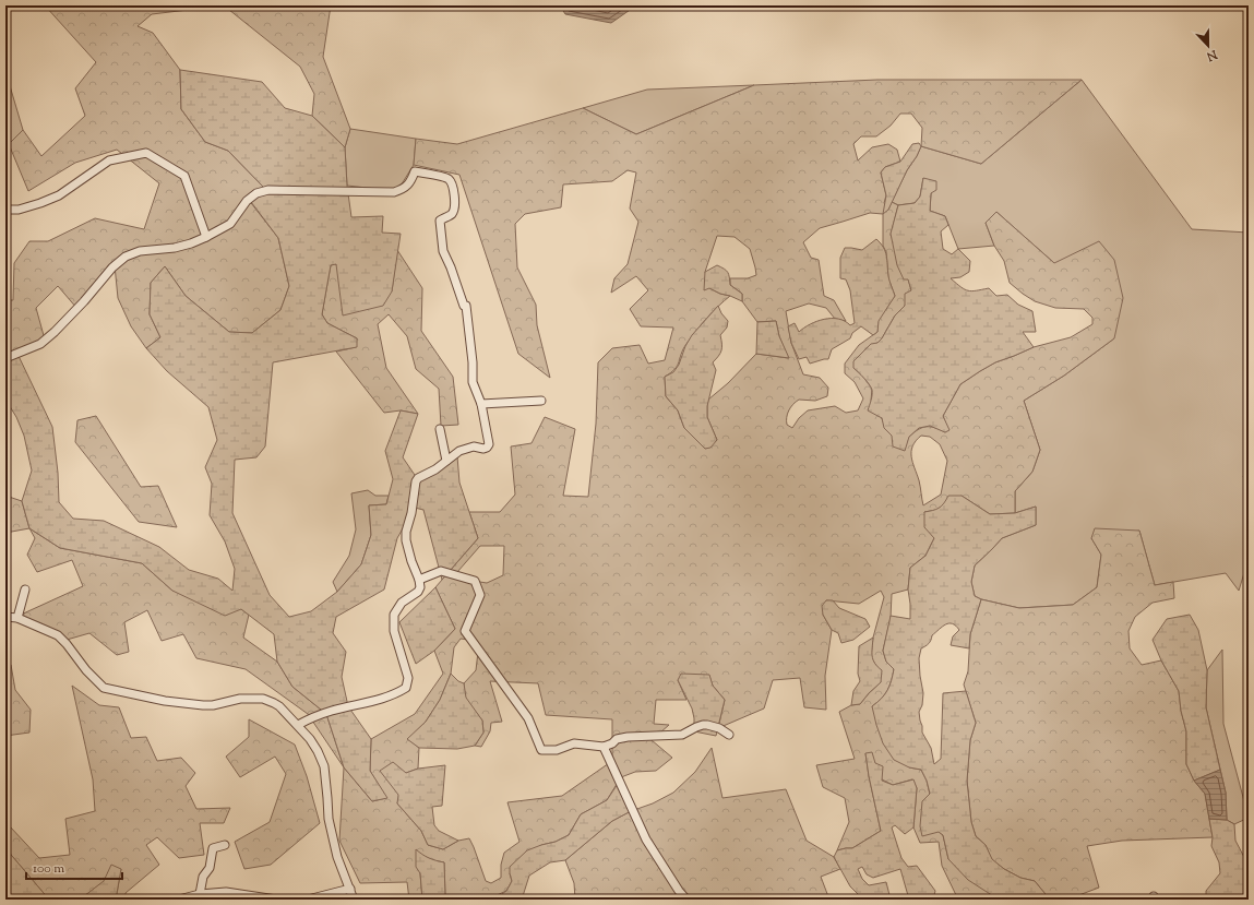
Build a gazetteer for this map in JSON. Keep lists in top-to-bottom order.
{
  "scale_bar": "100 m",
  "north": "bottom"
}
